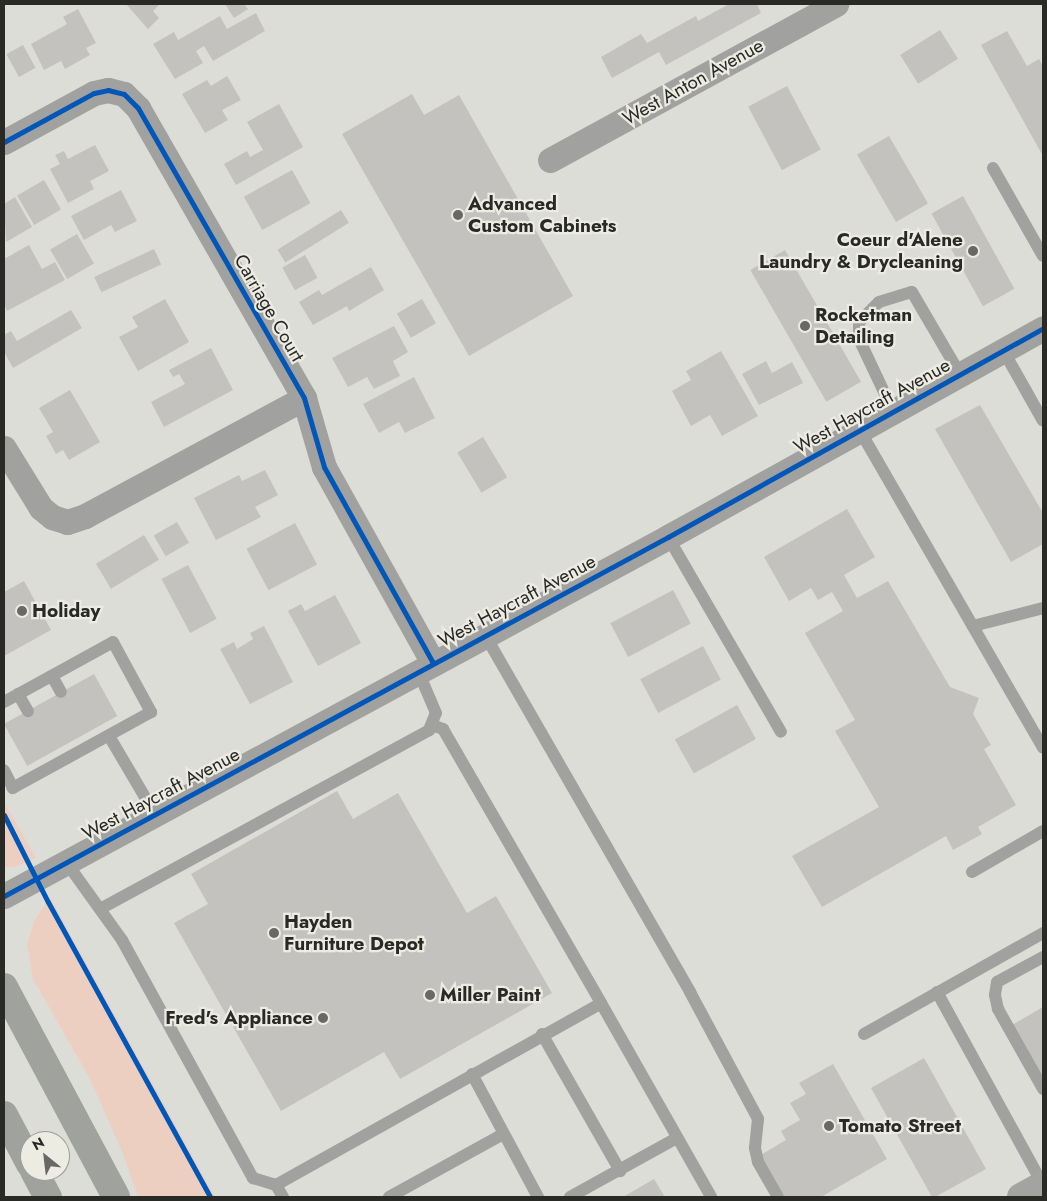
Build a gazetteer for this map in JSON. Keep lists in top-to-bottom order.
{
  "streets": {
    "street": ["West Anton Avenue", "Carriage Court", "West Haycraft Avenue"]
  },
  "crossings": [
    ["Carriage Court", "West Haycraft Avenue"]
  ],
  "places": [
    "Advanced Custom Cabinets",
    "Coeur d'Alene Laundry & Drycleaning",
    "Rocketman Detailing",
    "Holiday",
    "Hayden Furniture Depot",
    "Miller Paint",
    "Fred's Appliance",
    "Tomato Street"
  ],
  "north": "top left"
}
